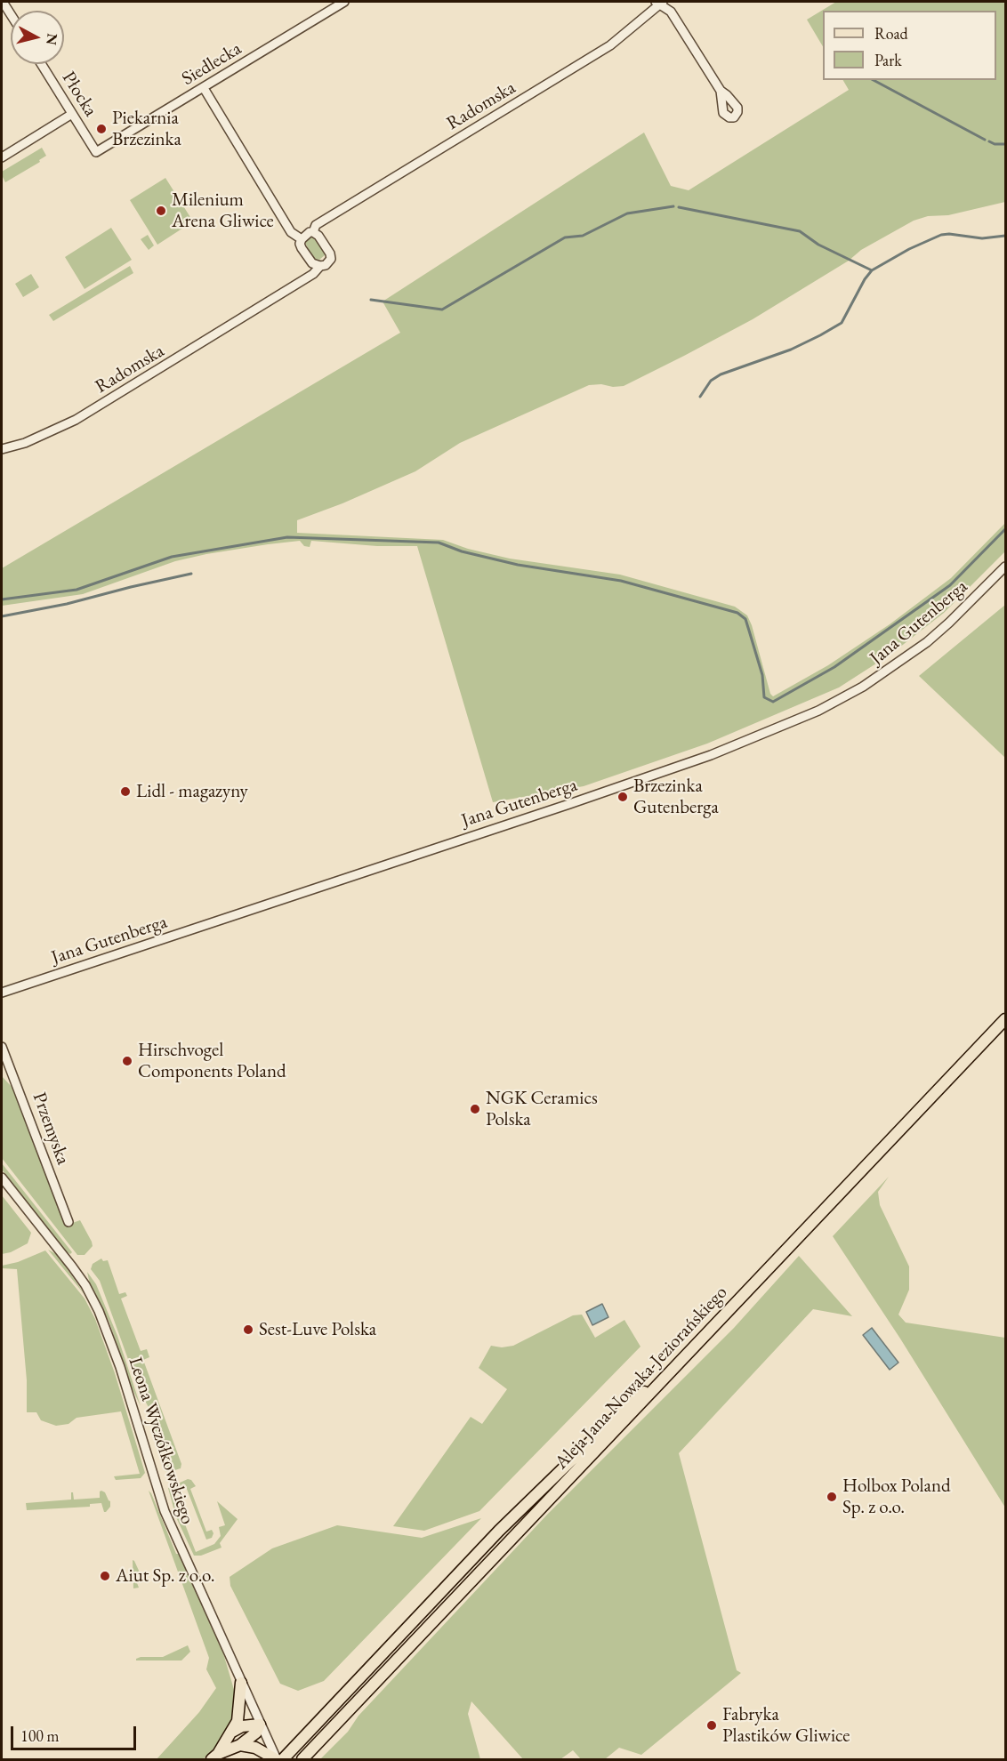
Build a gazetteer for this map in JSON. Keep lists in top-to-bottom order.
{
  "streets": {
    "main road": ["Aleja Jana Nowaka-Jeziorańskiego"],
    "street": [
      "Siedlecka",
      "Płocka",
      "Radomska",
      "Jana Gutenberga",
      "Przemyska",
      "Leona Wyczółkowskiego"
    ]
  },
  "crossings": [
    ["Siedlecka", "Płocka"]
  ],
  "places": [
    "Piekarnia Brzezinka",
    "Milenium Arena Gliwice",
    "Lidl - magazyny",
    "Brzezinka Gutenberga",
    "Hirschvogel Components Poland",
    "NGK Ceramics Polska",
    "Sest-Luve Polska",
    "Holbox Poland Sp. z o.o.",
    "Aiut Sp. z o.o.",
    "Fabryka Plastików Gliwice"
  ],
  "legend": ["Road", "Park"],
  "scale_bar": "100 m",
  "north": "right"
}
